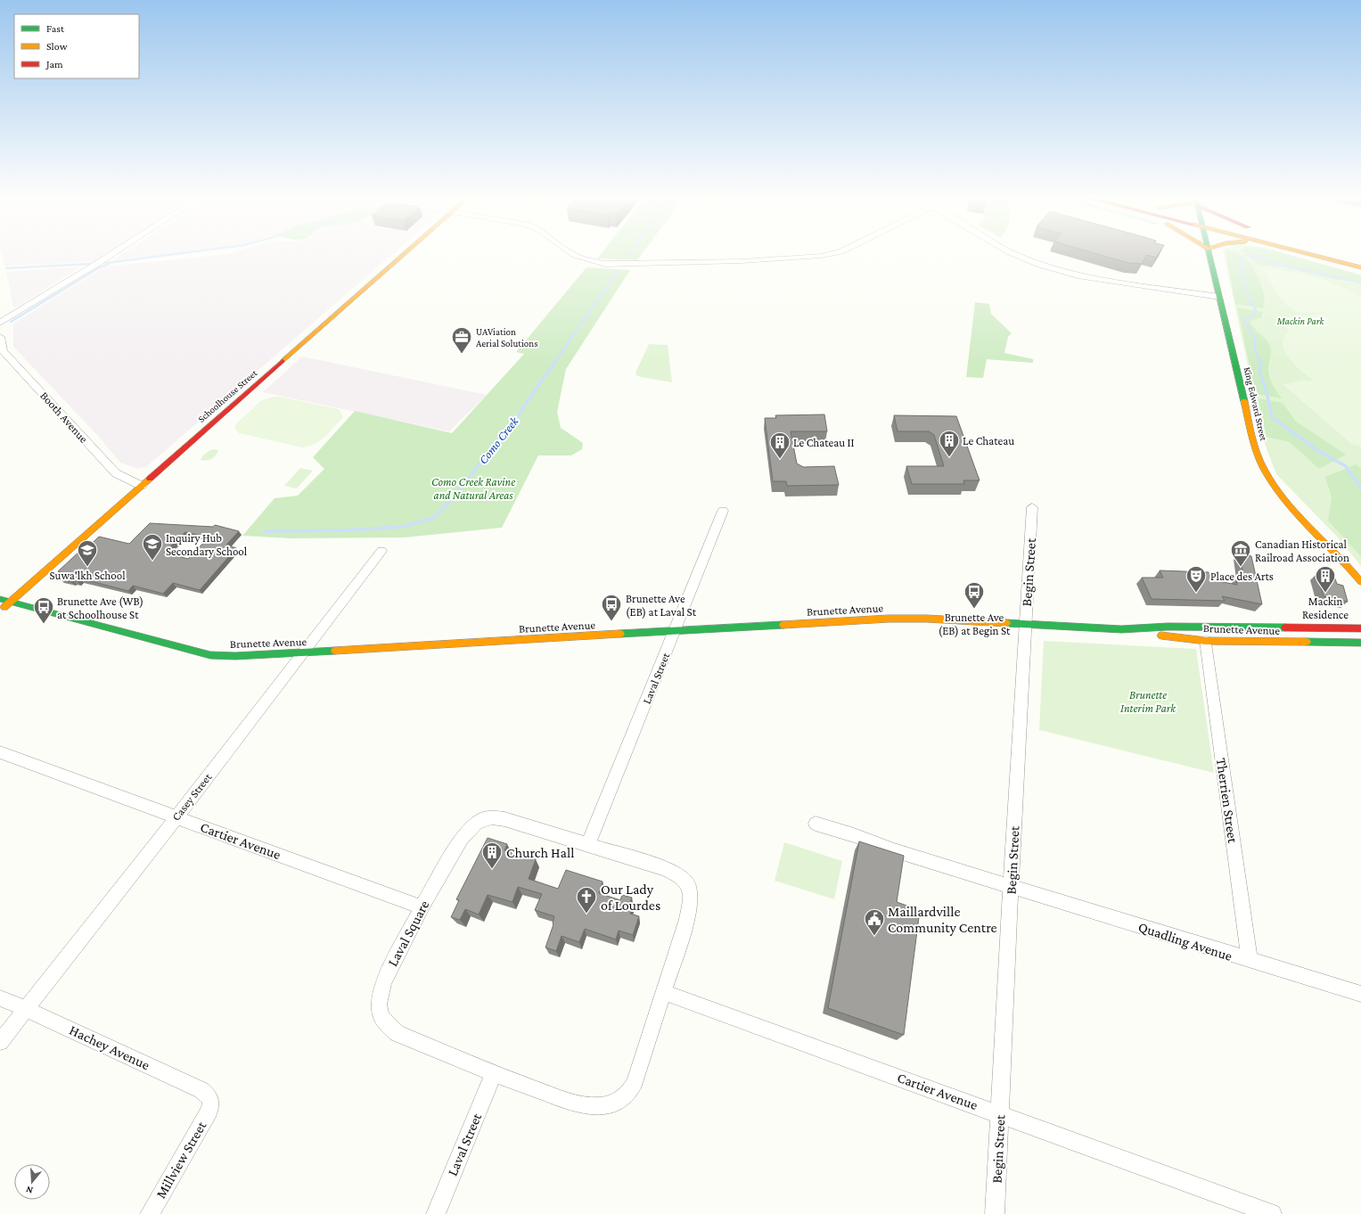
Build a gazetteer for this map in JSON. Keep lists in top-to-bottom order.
{
  "streets": {
    "main road": ["Schoolhouse Street", "King Edward Street", "Brunette Avenue"],
    "street": [
      "Booth Avenue",
      "Begin Street",
      "Laval Street",
      "Casey Street",
      "Therrien Street",
      "Cartier Avenue",
      "Laval Square",
      "Quadling Avenue",
      "Hachey Avenue",
      "Millview Street"
    ]
  },
  "crossings": [
    ["Schoolhouse Street", "Booth Avenue"],
    ["Schoolhouse Street", "Brunette Avenue"],
    ["Begin Street", "Brunette Avenue"],
    ["Begin Street", "Cartier Avenue"],
    ["Begin Street", "Quadling Avenue"],
    ["Brunette Avenue", "Laval Street"],
    ["Brunette Avenue", "Casey Street"],
    ["Brunette Avenue", "Therrien Street"],
    ["Laval Street", "Laval Square"],
    ["Casey Street", "Cartier Avenue"],
    ["Casey Street", "Hachey Avenue"],
    ["Therrien Street", "Quadling Avenue"],
    ["Cartier Avenue", "Laval Square"],
    ["Hachey Avenue", "Millview Street"]
  ],
  "water": ["Como Creek"],
  "parks": ["Mackin Park", "Como Creek Ravine and Natural Areas", "Brunette Interim Park"],
  "places": {
    "office": ["UAViation Aerial Solutions"],
    "building": [
      "Le Chateau",
      "Le Chateau II",
      "Mackin Residence",
      "Church Hall"
    ],
    "school or university": ["Inquiry Hub Secondary School", "Suwa'lkh School"],
    "museum": ["Canadian Historical Railroad Association"],
    "theatre": ["Place des Arts"],
    "bus stop": ["Brunette Ave (EB) at Begin St", "Brunette Ave (EB) at Laval St", "Brunette Ave (WB) at Schoolhouse St"],
    "church": ["Our Lady of Lourdes"],
    "public building": ["Maillardville Community Centre"]
  },
  "legend": ["Fast", "Slow", "Jam"],
  "north": "bottom"
}
